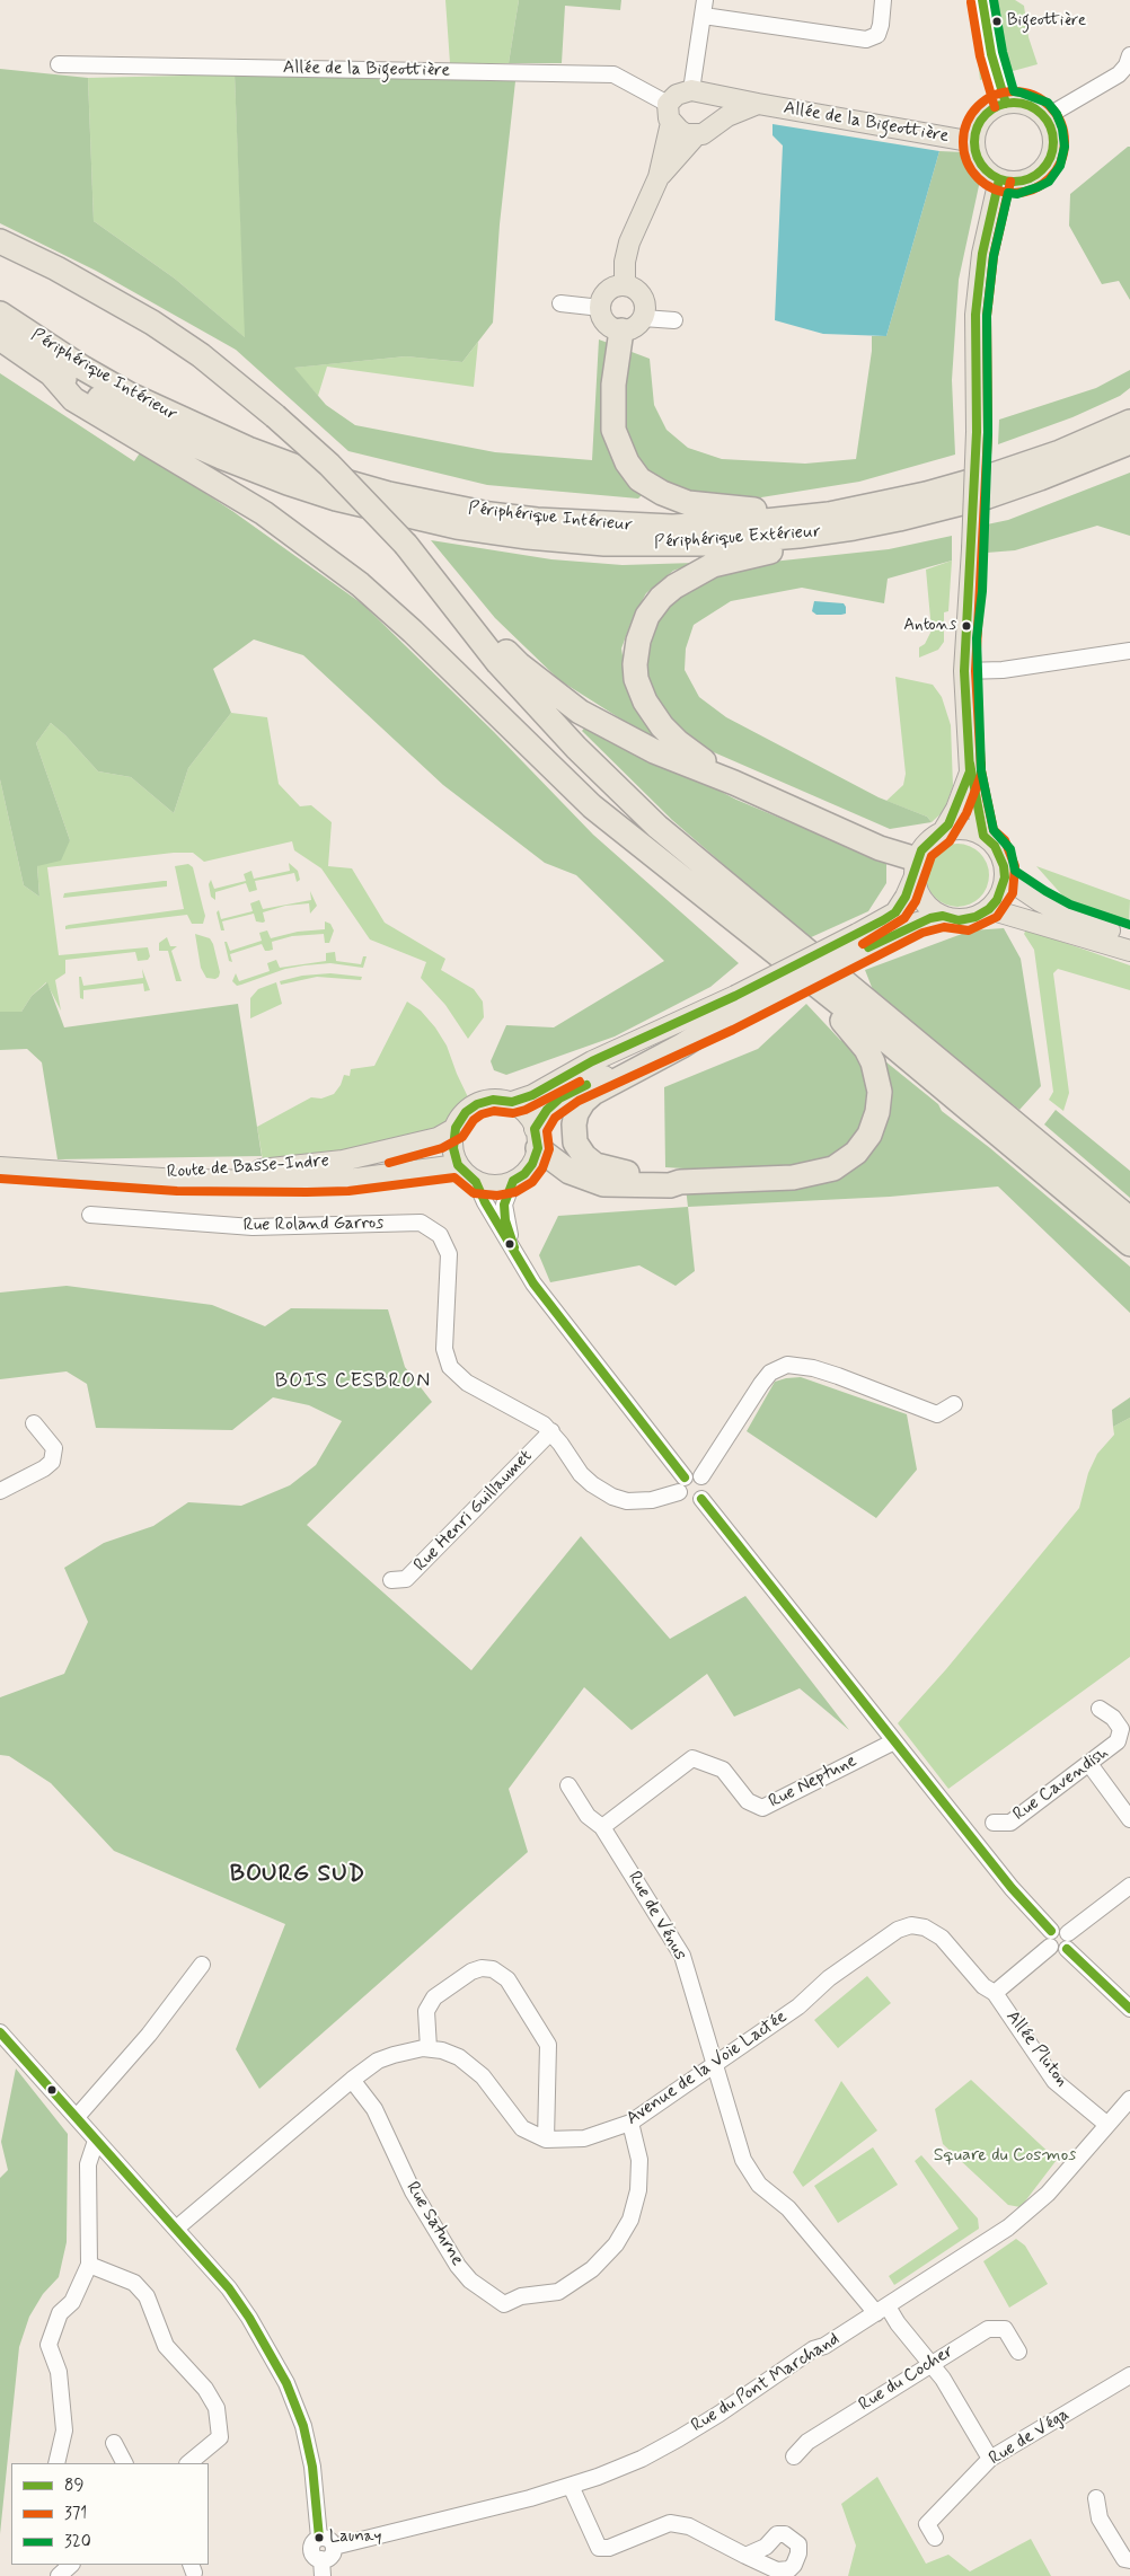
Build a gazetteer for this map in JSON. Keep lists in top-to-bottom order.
{
  "streets": {
    "highway": ["Périphérique Intérieur", "Périphérique Extérieur"],
    "main road": ["Allée de la Bigeottière", "Route de Basse-Indre"],
    "street": [
      "Rue Roland Garros",
      "Rue Henri Guillaumet",
      "Rue Neptune",
      "Rue Cavendish",
      "Rue de Vénus",
      "Allée Pluton",
      "Avenue de la Voie Lactée",
      "Rue Saturne",
      "Rue du Cocher",
      "Rue du Pont Marchand",
      "Rue de Véga"
    ]
  },
  "crossings": [
    ["Rue Roland Garros", "Rue Henri Guillaumet"],
    ["Rue Neptune", "Rue de Vénus"],
    ["Rue de Vénus", "Avenue de la Voie Lactée"],
    ["Rue de Vénus", "Rue du Cocher"],
    ["Rue de Vénus", "Rue du Pont Marchand"],
    ["Rue de Vénus", "Rue de Véga"],
    ["Allée Pluton", "Avenue de la Voie Lactée"],
    ["Allée Pluton", "Rue du Pont Marchand"],
    ["Avenue de la Voie Lactée", "Rue Saturne"]
  ],
  "districts": ["BOIS CESBRON", "BOURG SUD"],
  "parks": ["Square du Cosmos"],
  "places": ["Bigeottière", "Antons", "Launay"],
  "lines": ["transit line 89", "transit line 320", "transit line 371"],
  "legend": ["89", "371", "320"]
}
